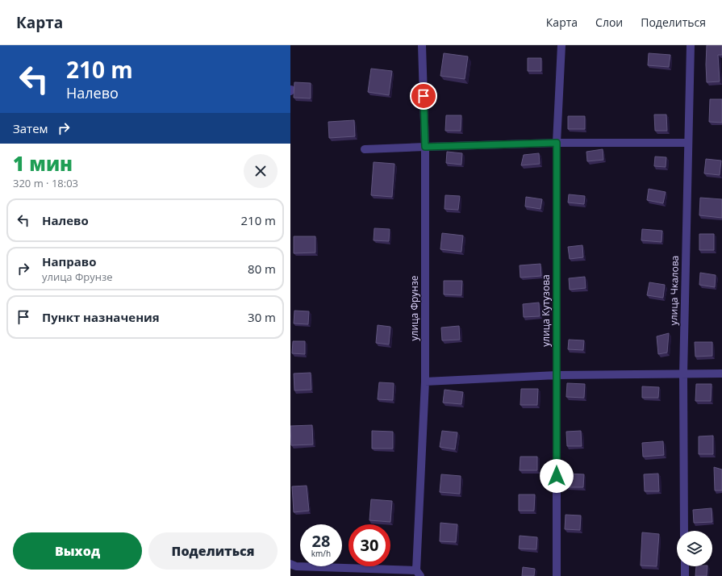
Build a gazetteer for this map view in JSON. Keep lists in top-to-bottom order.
{
  "streets": {
    "street": ["улица Чкалова", "улица Фрунзе", "улица Кутузова"]
  },
  "page": {
    "header": "Карта",
    "nav": ["Карта", "Слои", "Поделиться"],
    "turn": ["210 m", "Налево"],
    "then": "Затем",
    "heading": ["1 мин", "320 m · 18:03"],
    "list": [
      {
        "name": "Налево",
        "value": "210 m"
      },
      {
        "name": "Направо",
        "note": "улица Фрунзе",
        "value": "80 m"
      },
      {
        "name": "Пункт назначения",
        "value": "30 m"
      }
    ],
    "speed": "28 km/h",
    "limit": "30",
    "buttons": ["Выход", "Поделиться"]
  }
}
